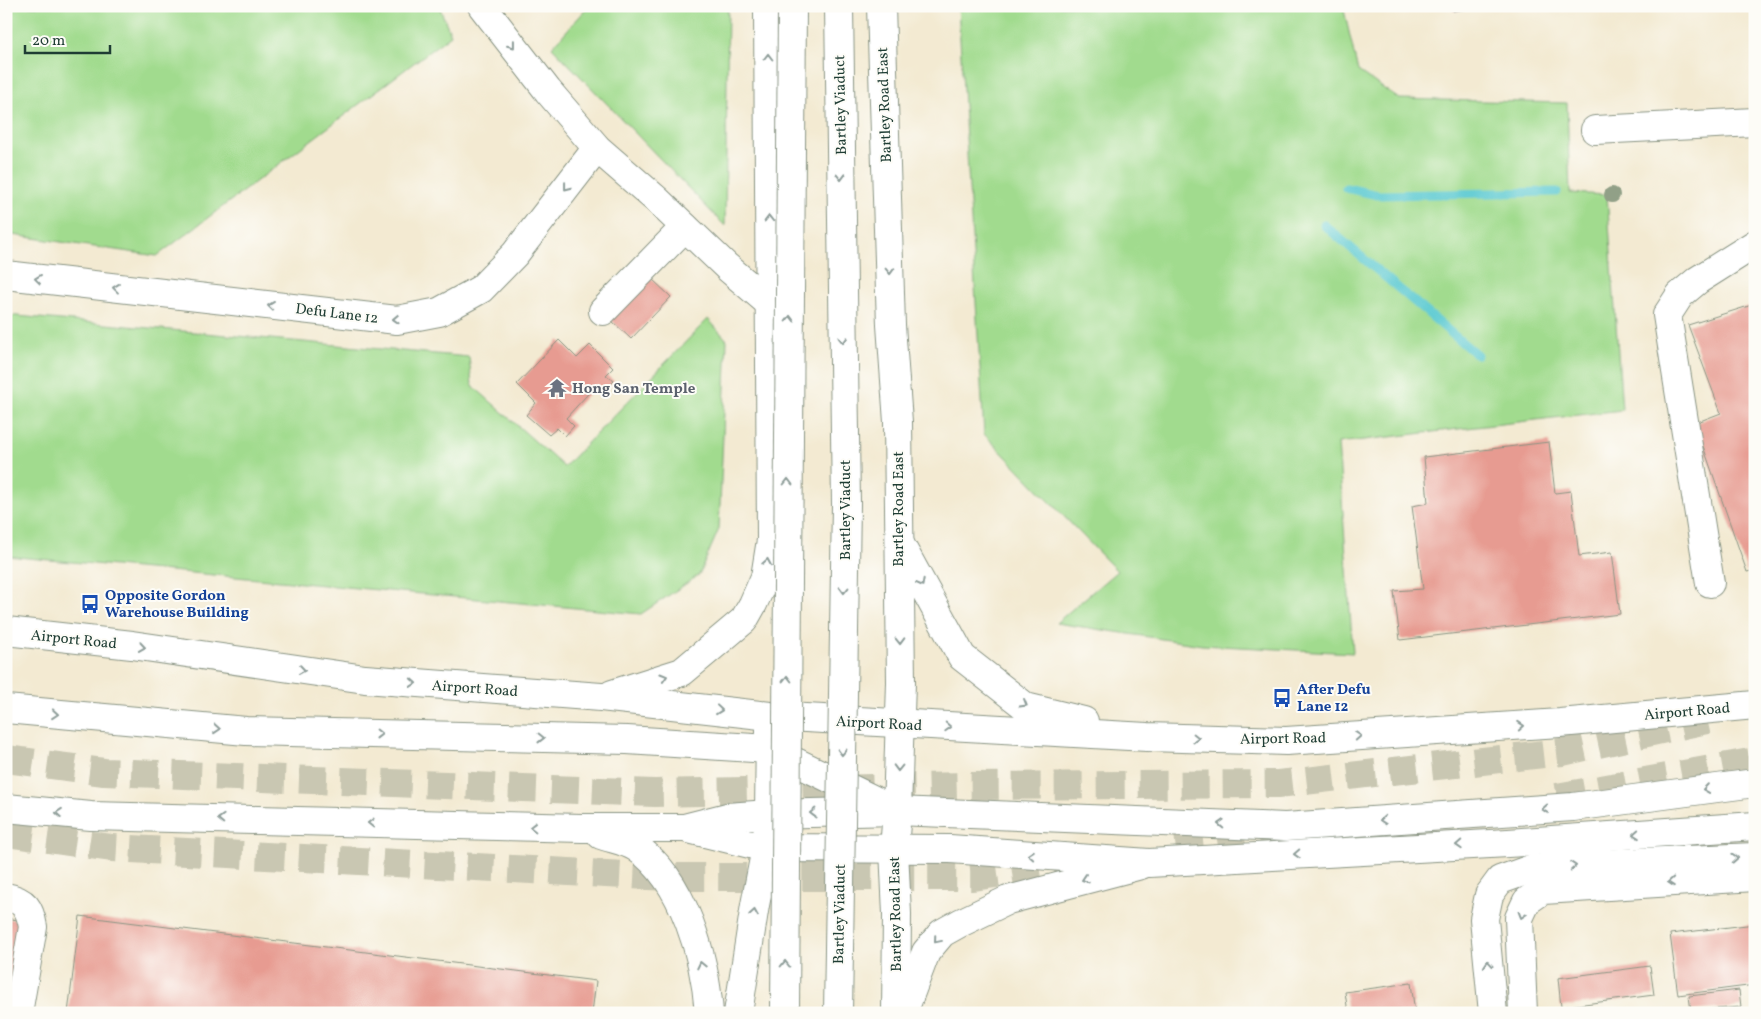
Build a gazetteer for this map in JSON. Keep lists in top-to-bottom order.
{
  "streets": {
    "main road": [
      "Bartley Viaduct",
      "Bartley Road East",
      "Defu Lane 12",
      "Airport Road"
    ]
  },
  "crossings": [
    ["Bartley Road East", "Airport Road"]
  ],
  "one_way": ["Defu Lane 12"],
  "places": {
    "temple": ["Hong San Temple"],
    "bus stop": ["Opposite Gordon Warehouse Building", "After Defu Lane 12"]
  },
  "scale_bar": "20 m"
}
